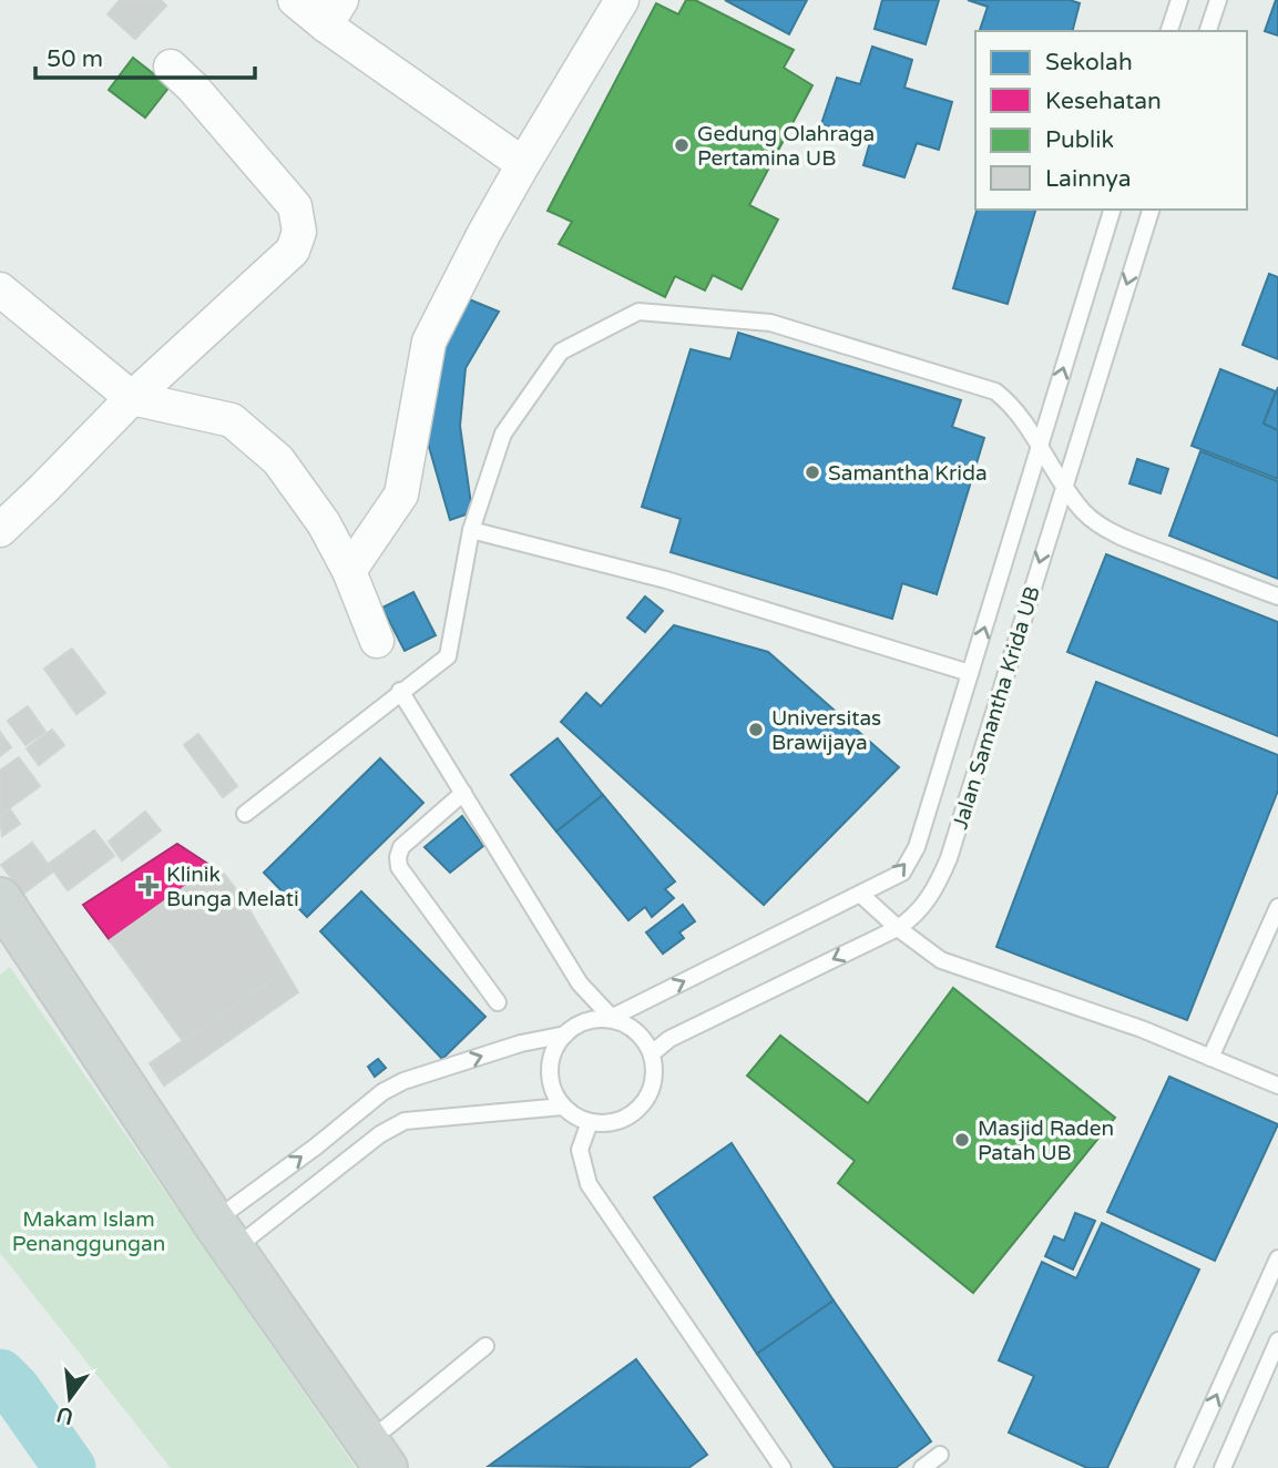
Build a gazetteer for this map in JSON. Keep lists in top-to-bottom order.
{
  "streets": {
    "lane": ["Jalan Samantha Krida UB"]
  },
  "parks": ["Makam Islam Penanggungan"],
  "places": {
    "other": [
      "Gedung Olahraga Pertamina UB",
      "Samantha Krida",
      "Universitas Brawijaya",
      "Masjid Raden Patah UB"
    ],
    "health": ["Klinik Bunga Melati"]
  },
  "legend": [
    "Sekolah",
    "Kesehatan",
    "Publik",
    "Lainnya"
  ],
  "scale_bar": "50 m",
  "north": "bottom"
}
